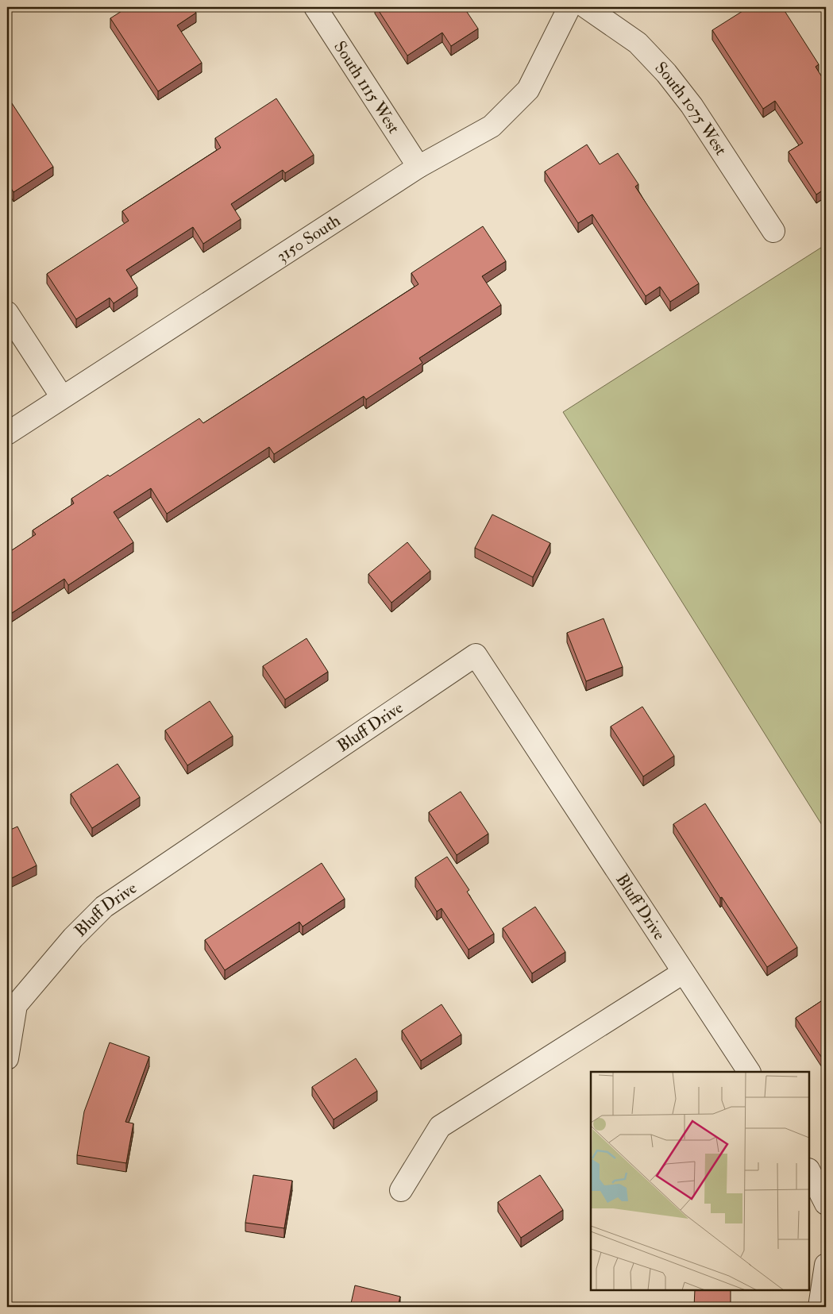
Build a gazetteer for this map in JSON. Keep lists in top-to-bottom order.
{
  "streets": {
    "street": [
      "South 1115 West",
      "South 1075 West",
      "3150 South",
      "Bluff Drive"
    ]
  },
  "crossings": [
    ["South 1115 West", "3150 South"]
  ]
}
